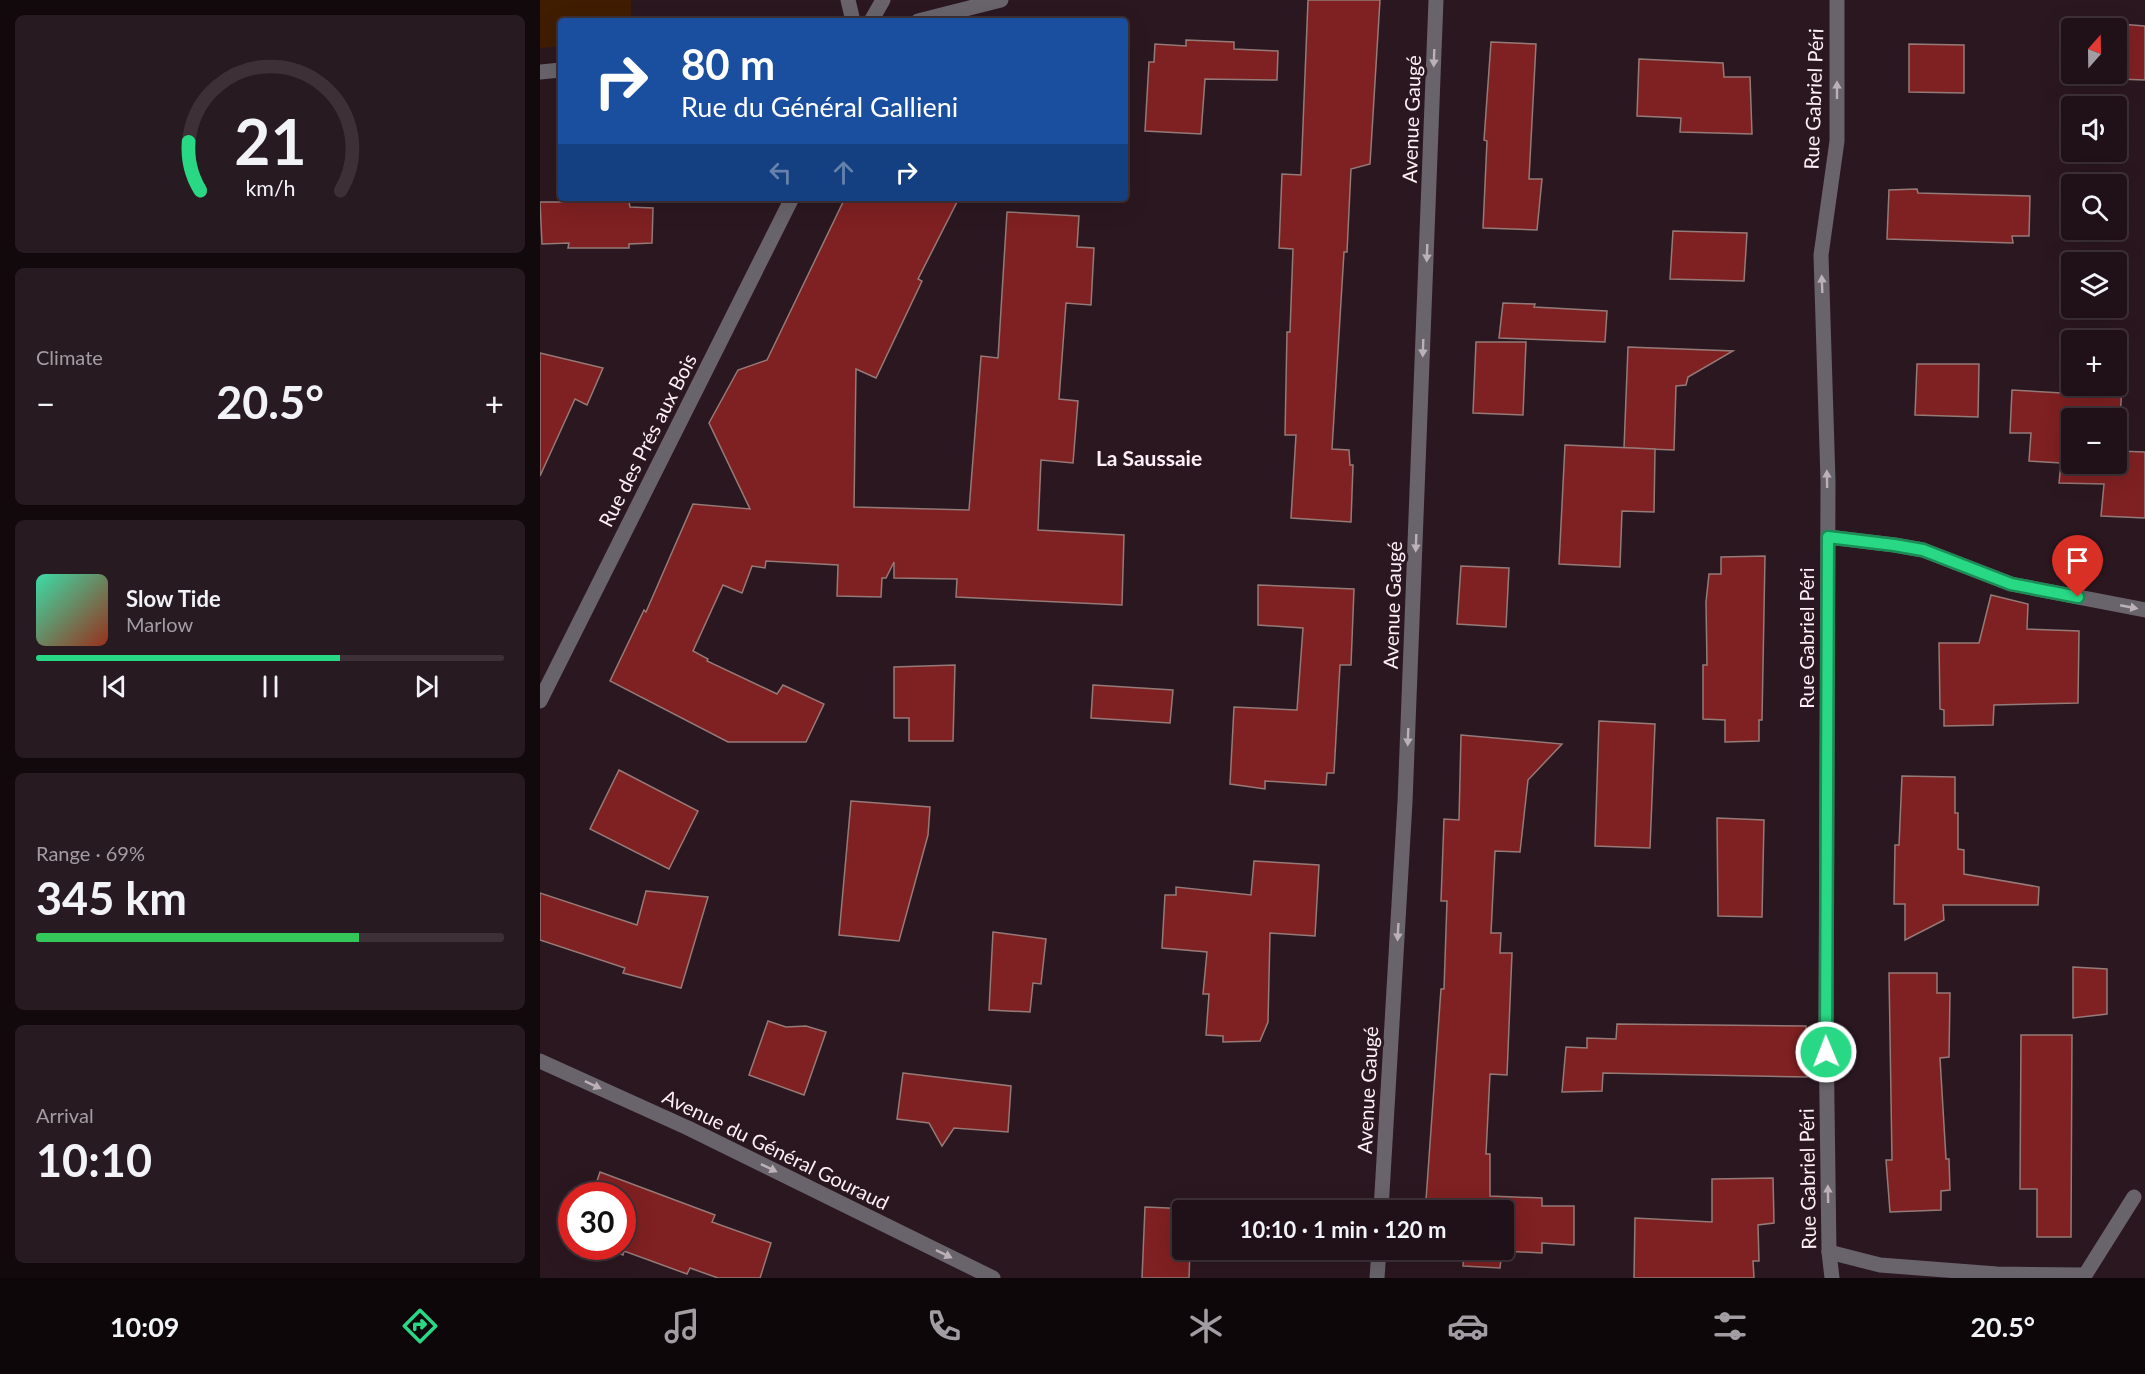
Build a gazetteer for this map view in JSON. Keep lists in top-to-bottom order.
{
  "streets": {
    "street": [
      "Rue Gabriel Péri",
      "Avenue Gaugé",
      "Rue des Prés aux Bois",
      "Avenue du Général Gouraud"
    ]
  },
  "one_way": ["Rue Gabriel Péri", "Avenue Gaugé", "Avenue du Général Gouraud"],
  "districts": ["La Saussaie"],
  "north": "top",
  "page": {
    "map_buttons": ["+", "−"],
    "turn": ["80 m", "Rue du Général Gallieni"],
    "tile": [
      "Climate",
      ["Range · 69%", "345 km"],
      ["Arrival", "10:10"]
    ],
    "heat": ["−", "20.5°", "+"],
    "song": ["Slow Tide", "Marlow"],
    "limit": "30",
    "trip": "10:10 · 1 min · 120 m",
    "tabs": ["10:09", "20.5°"],
    "gauge": ["21", "km/h"]
  }
}
